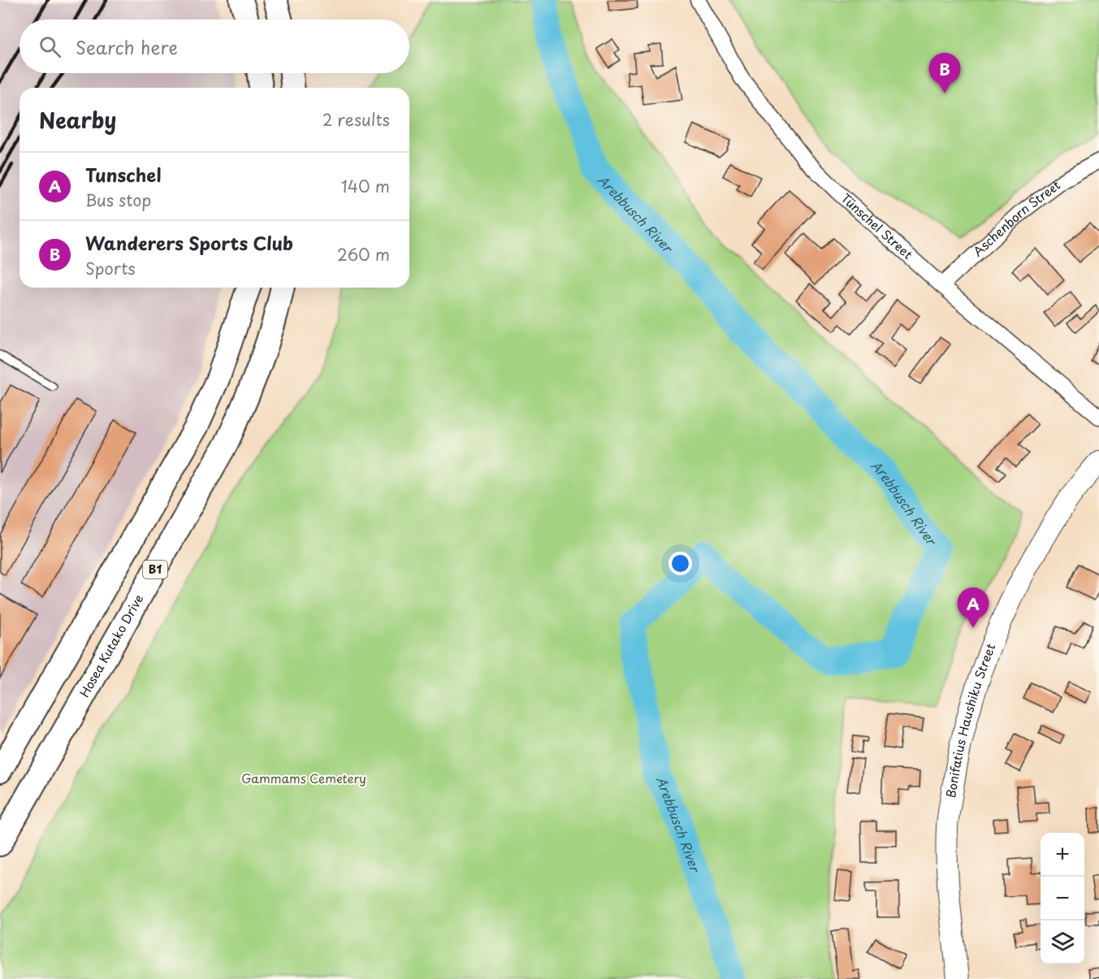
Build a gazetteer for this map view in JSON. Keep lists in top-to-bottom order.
{
  "streets": {
    "main road": ["B1", "Hosea Kutako Drive"],
    "street": ["Aschenborn Street", "Tünschel Street", "Bonifatius Haushiku Street"]
  },
  "crossings": [
    ["Aschenborn Street", "Tünschel Street"]
  ],
  "water": ["Arebbusch River"],
  "parks": ["Gammams Cemetery"],
  "page": {
    "search": "Search here",
    "pins": ["B", "A"],
    "heading": ["Nearby", "2 results"],
    "list": [
      {
        "mark": "A",
        "name": "Tunschel",
        "note": "Bus stop",
        "value": "140 m"
      },
      {
        "mark": "B",
        "name": "Wanderers Sports Club",
        "note": "Sports",
        "value": "260 m"
      }
    ],
    "map_buttons": ["+", "−"]
  }
}
